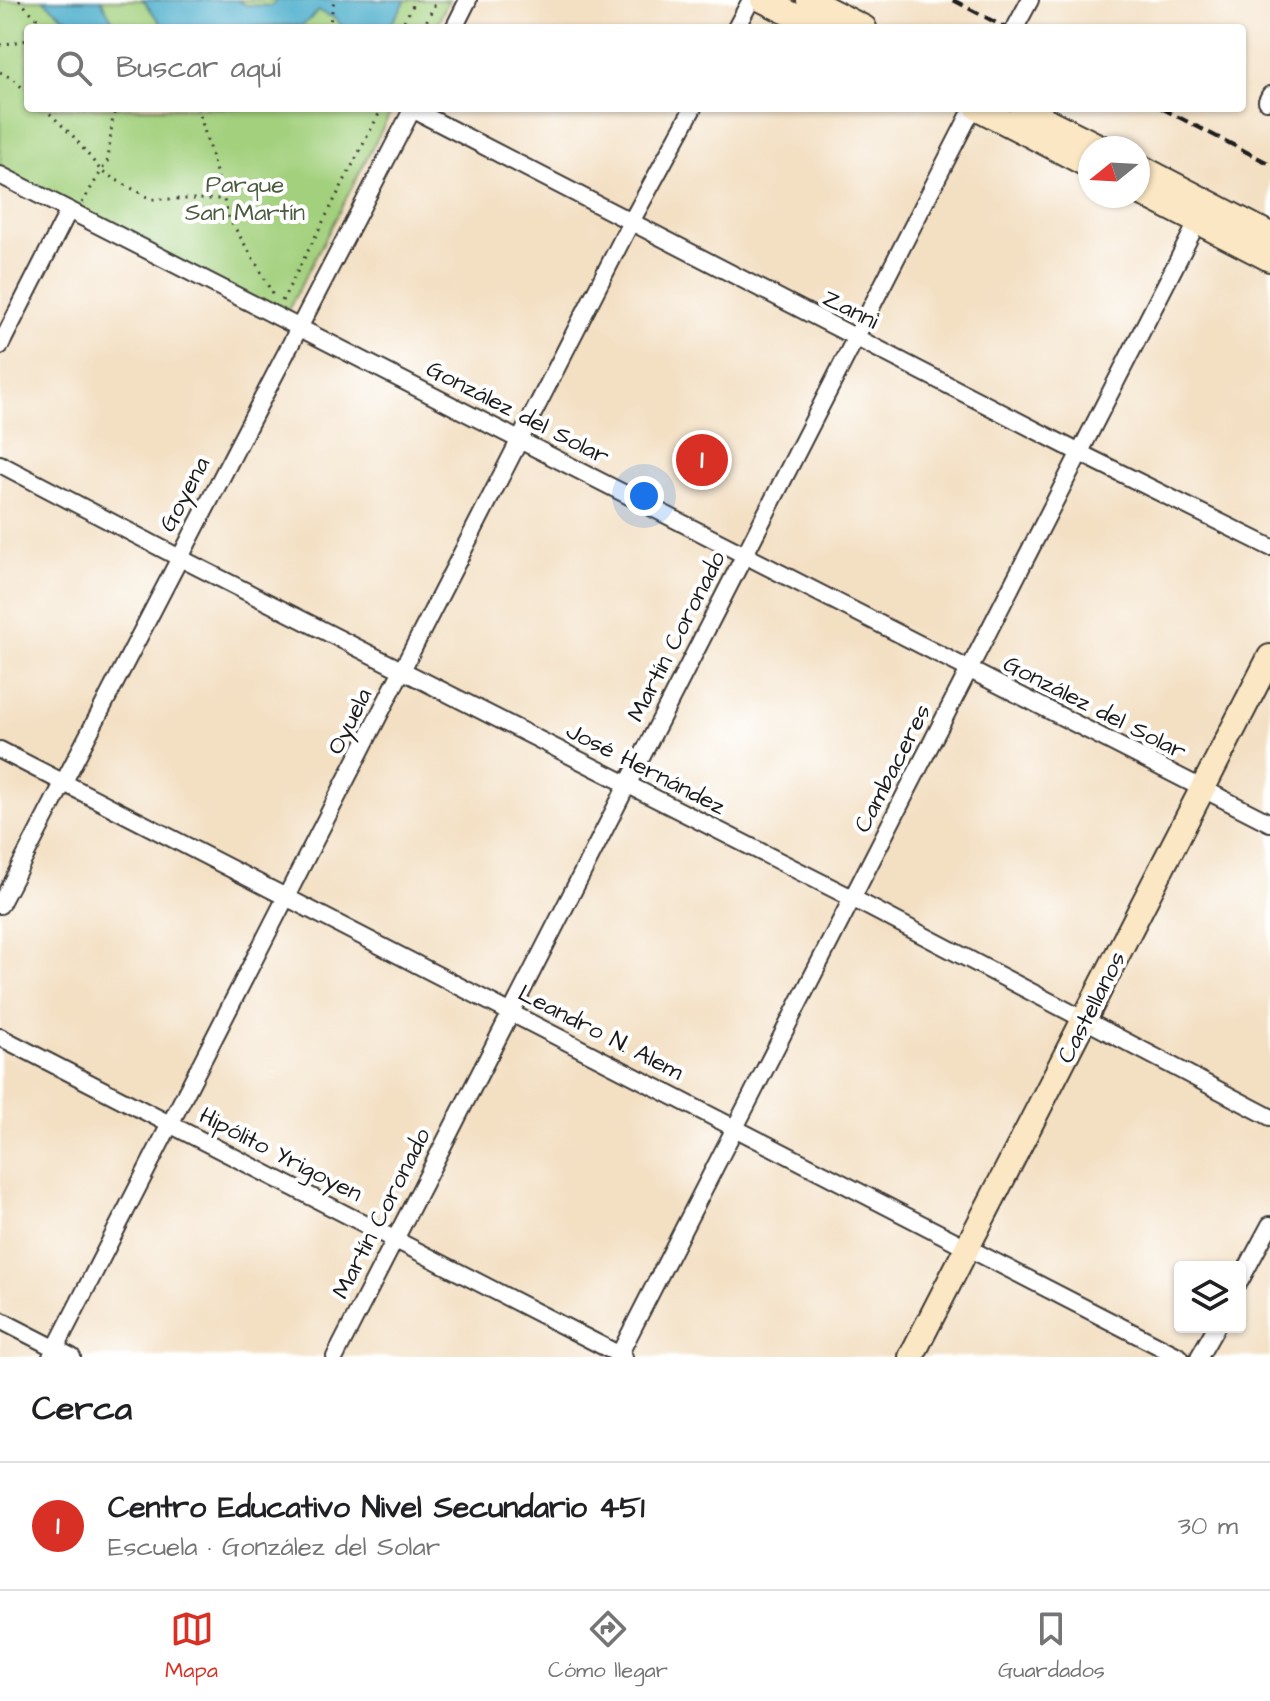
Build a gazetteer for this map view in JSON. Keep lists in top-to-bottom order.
{
  "streets": {
    "street": [
      "Zanni",
      "González del Solar",
      "Goyena",
      "Martín Coronado",
      "Oyuela",
      "José Hernández",
      "Cambaceres",
      "Castellanos",
      "Leandro N. Alem",
      "Hipólito Yrigoyen"
    ]
  },
  "crossings": [
    ["Zanni", "Martín Coronado"],
    ["Zanni", "Oyuela"],
    ["Zanni", "Cambaceres"],
    ["González del Solar", "Goyena"],
    ["González del Solar", "Martín Coronado"],
    ["González del Solar", "Oyuela"],
    ["González del Solar", "Cambaceres"],
    ["González del Solar", "Castellanos"],
    ["Goyena", "José Hernández"],
    ["Goyena", "Leandro N. Alem"],
    ["Martín Coronado", "José Hernández"],
    ["Martín Coronado", "Leandro N. Alem"],
    ["Martín Coronado", "Hipólito Yrigoyen"],
    ["Oyuela", "José Hernández"],
    ["Oyuela", "Leandro N. Alem"],
    ["Oyuela", "Hipólito Yrigoyen"],
    ["José Hernández", "Cambaceres"],
    ["José Hernández", "Castellanos"],
    ["Cambaceres", "Leandro N. Alem"],
    ["Cambaceres", "Hipólito Yrigoyen"],
    ["Castellanos", "Leandro N. Alem"]
  ],
  "parks": ["Parque San Martín"],
  "north": "left",
  "page": {
    "search": "Buscar aquí",
    "pins": "1",
    "heading": "Cerca",
    "list": [
      {
        "mark": "1",
        "name": "Centro Educativo Nivel Secundario 451",
        "note": "Escuela · González del Solar",
        "value": "30 m"
      }
    ],
    "nav": ["Mapa", "Cómo llegar", "Guardados"]
  }
}
